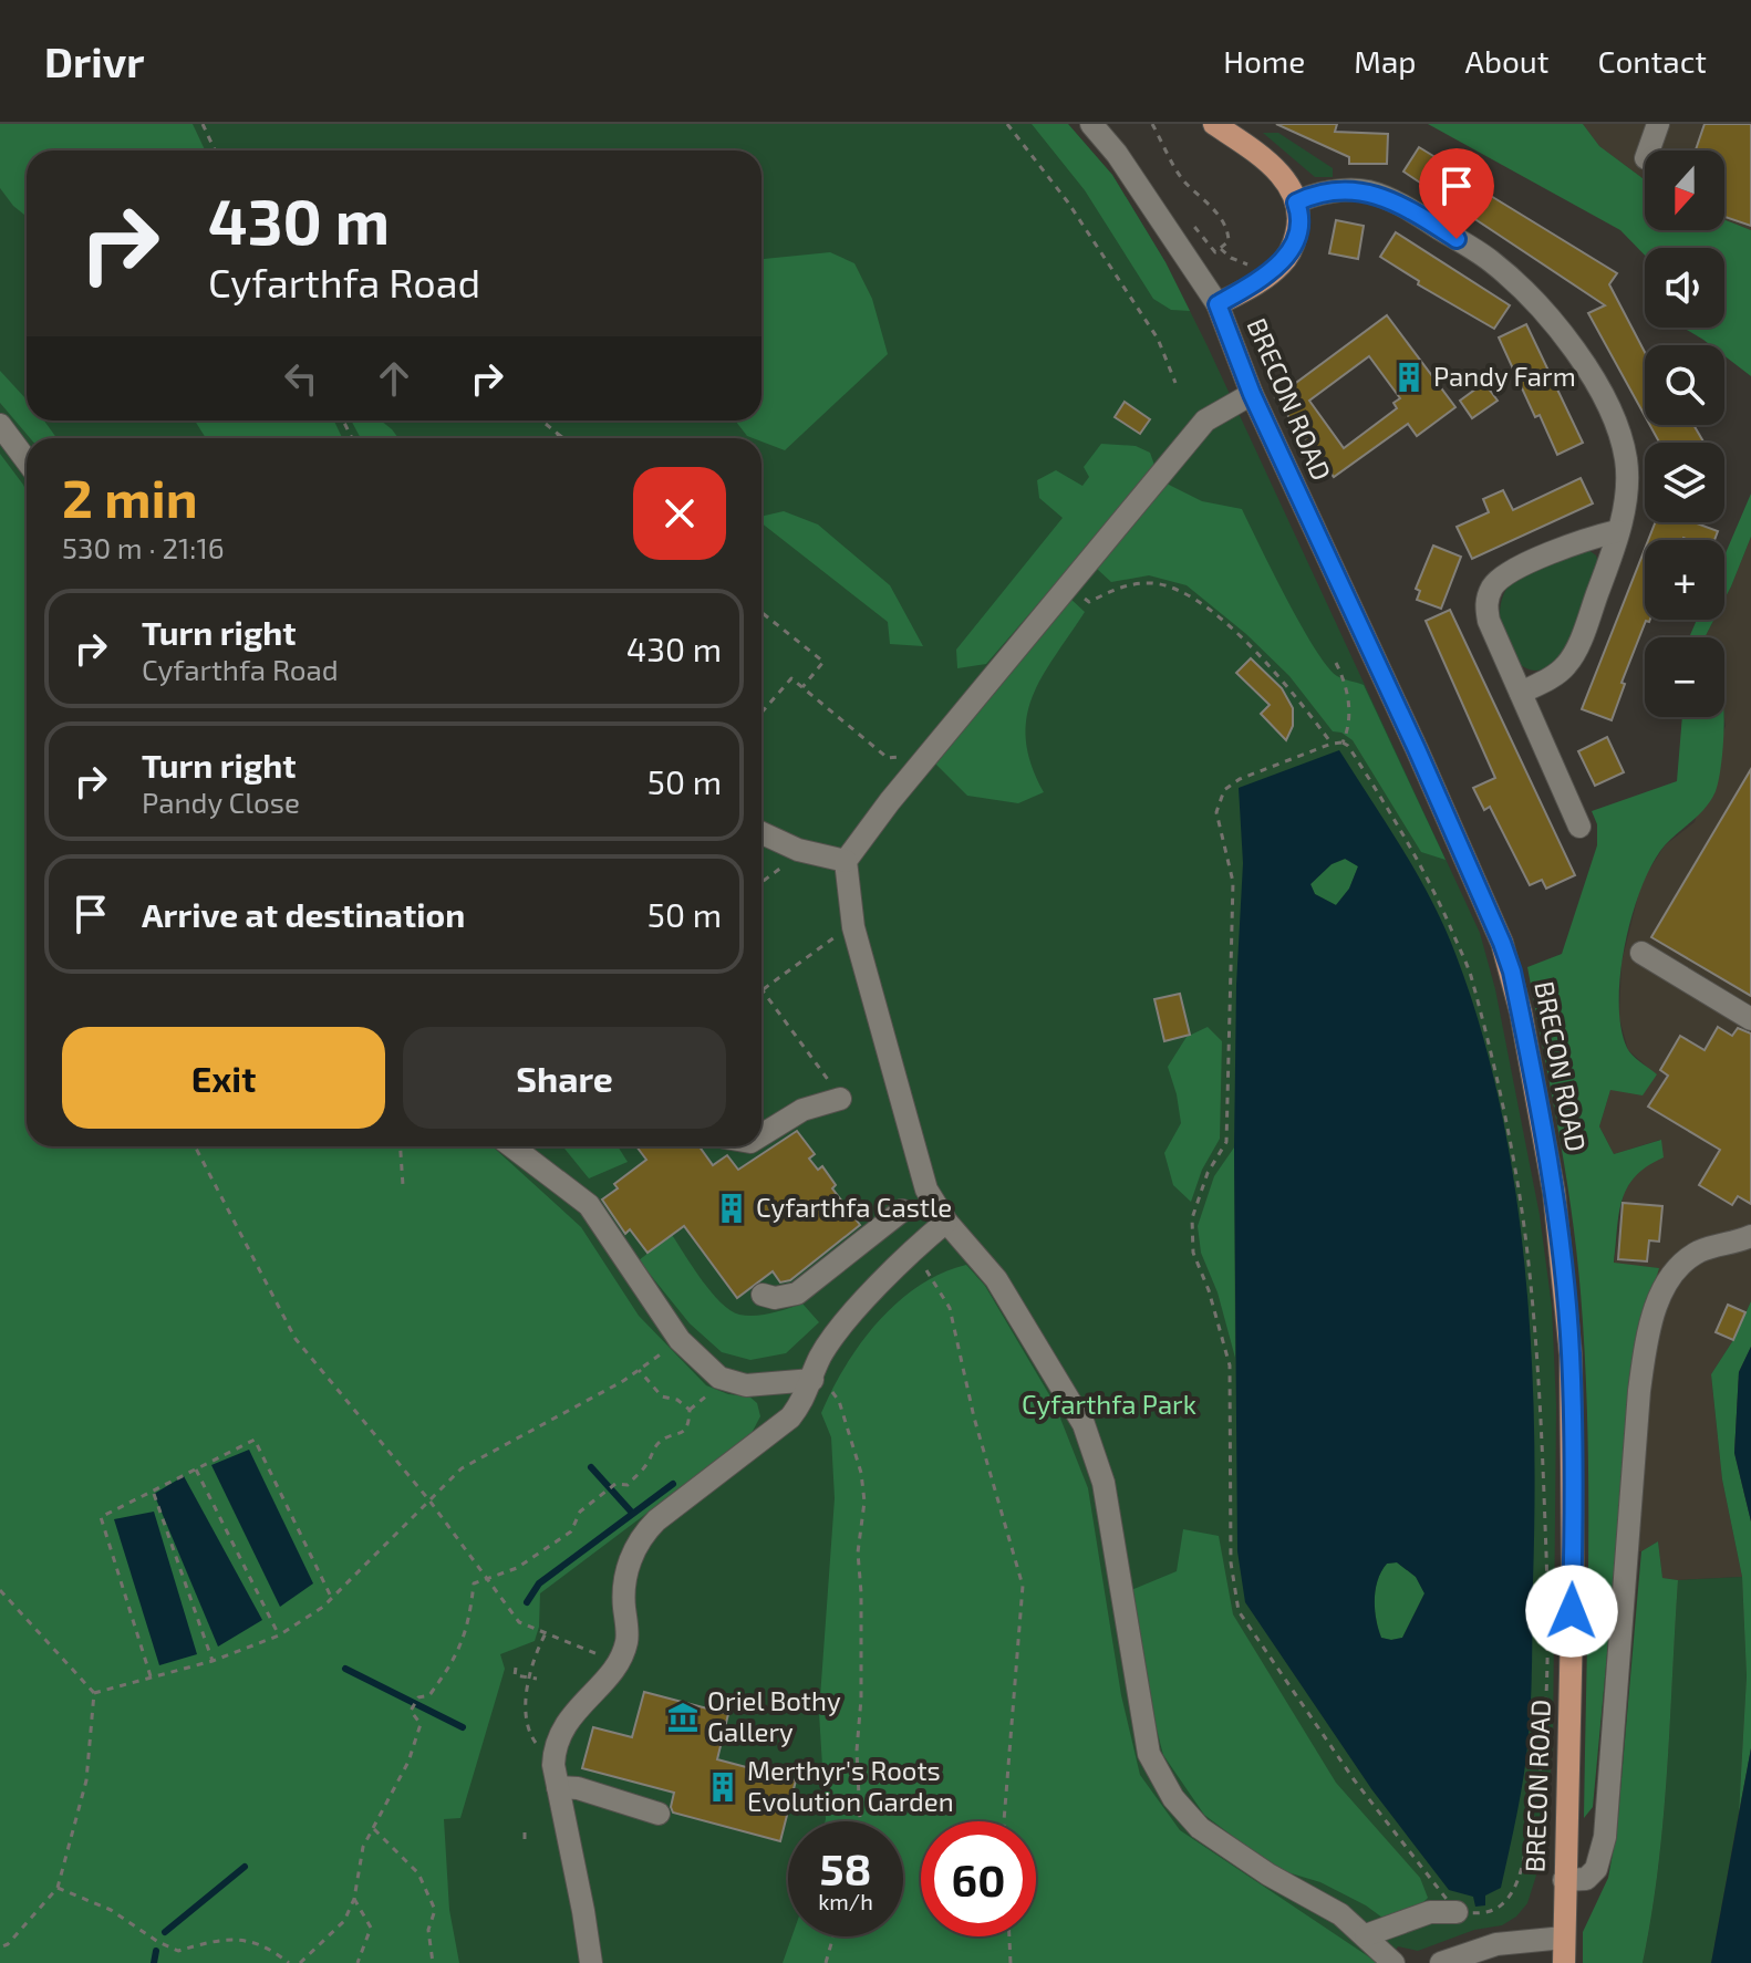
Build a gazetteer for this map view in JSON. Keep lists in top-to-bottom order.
{
  "streets": {
    "main road": ["BRECON ROAD"]
  },
  "parks": ["Cyfarthfa Park"],
  "places": {
    "building": ["Pandy Farm", "Cyfarthfa Castle", "Merthyr's Roots Evolution Garden"],
    "museum": ["Oriel Bothy Gallery"]
  },
  "north": "bottom",
  "page": {
    "header": "Drivr",
    "nav": [
      "Home",
      "Map",
      "About",
      "Contact"
    ],
    "map_buttons": ["+", "−"],
    "turn": ["430 m", "Cyfarthfa Road"],
    "heading": ["2 min", "530 m · 21:16"],
    "list": [
      {
        "name": "Turn right",
        "note": "Cyfarthfa Road",
        "value": "430 m"
      },
      {
        "name": "Turn right",
        "note": "Pandy Close",
        "value": "50 m"
      },
      {
        "name": "Arrive at destination",
        "value": "50 m"
      }
    ],
    "buttons": ["Exit", "Share"],
    "speed": "58 km/h",
    "limit": "60"
  }
}
